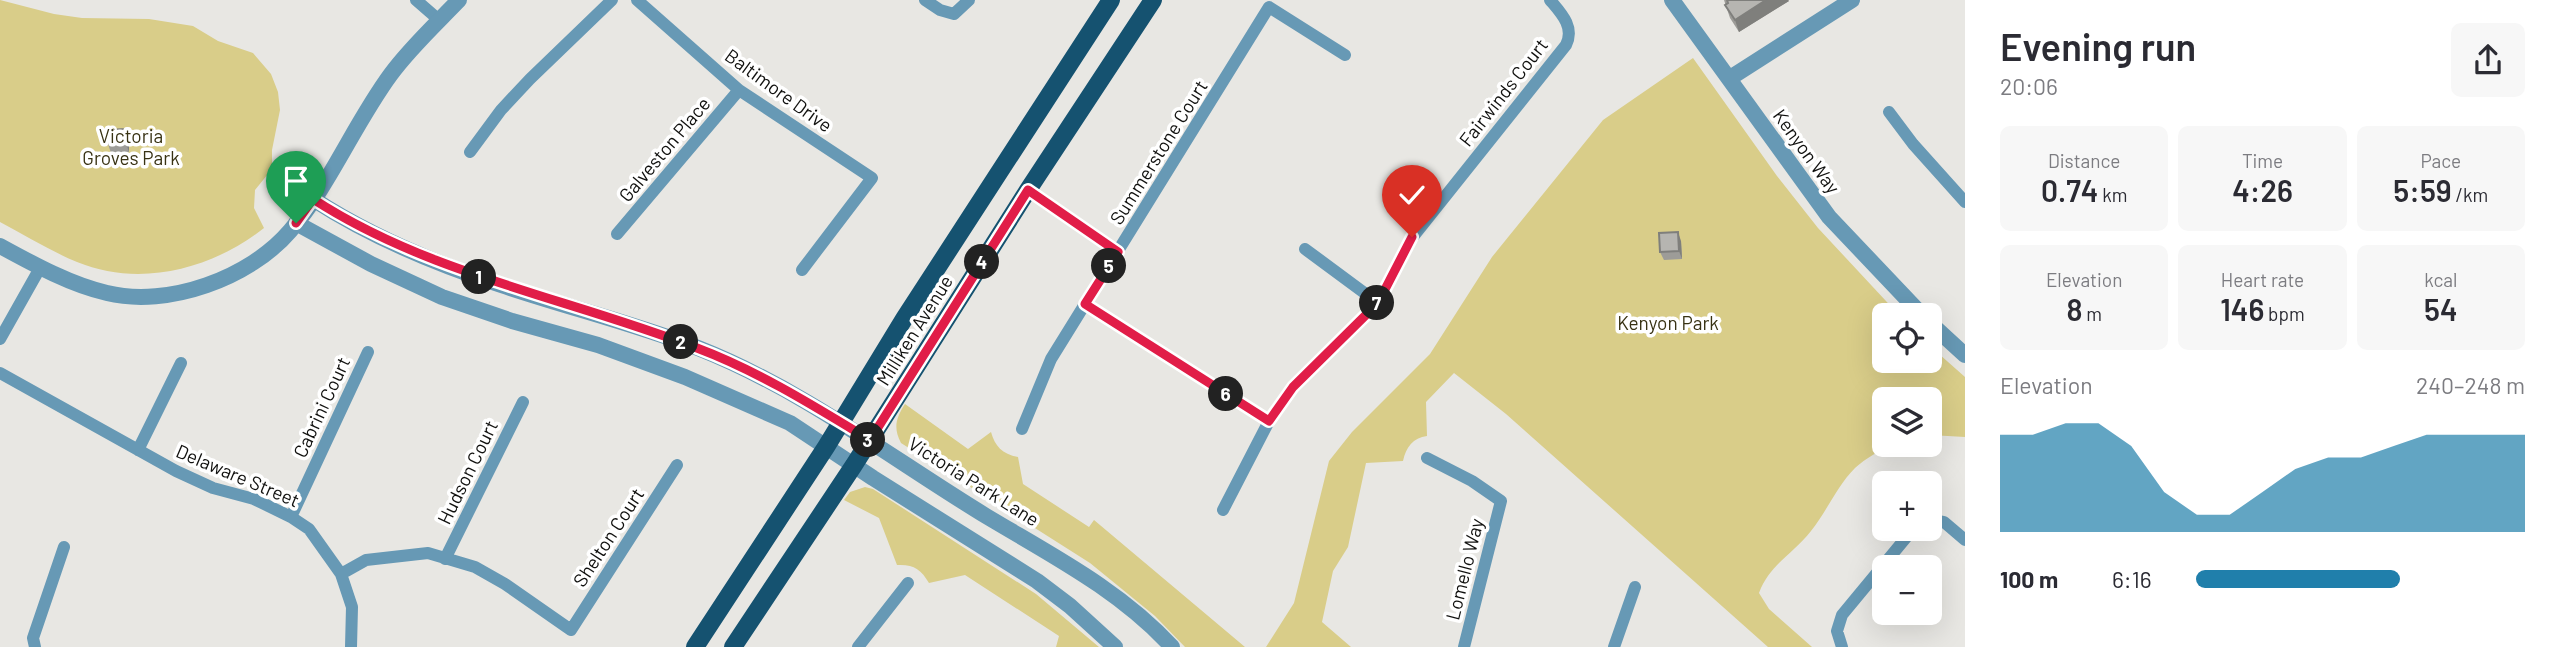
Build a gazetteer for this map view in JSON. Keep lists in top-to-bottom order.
{
  "streets": {
    "main road": ["Milliken Avenue"],
    "street": [
      "Baltimore Drive",
      "Fairwinds Court",
      "Galveston Place",
      "Kenyon Way",
      "Summerstone Court",
      "Cabrini Court",
      "Hudson Court",
      "Delaware Street",
      "Victoria Park Lane",
      "Shelton Court",
      "Lomello Way"
    ]
  },
  "crossings": [
    ["Baltimore Drive", "Galveston Place"],
    ["Milliken Avenue", "Victoria Park Lane"],
    ["Cabrini Court", "Delaware Street"],
    ["Hudson Court", "Shelton Court"]
  ],
  "parks": ["Victoria Groves Park", "Kenyon Park"],
  "page": {
    "heading": ["Evening run", "20:06"],
    "stats": [
      ["Distance", "0.74 km"],
      ["Time", "4:26"],
      ["Pace", "5:59 /km"],
      ["Elevation", "8 m"],
      ["Heart rate", "146 bpm"],
      ["kcal", "54"]
    ],
    "pins": [
      "4",
      "5",
      "1",
      "7",
      "2",
      "6",
      "3"
    ],
    "map_buttons": ["+", "−"],
    "chart": ["Elevation", "240–248 m"],
    "list": [
      {
        "name": "100 m",
        "note": "6:16"
      }
    ]
  }
}
